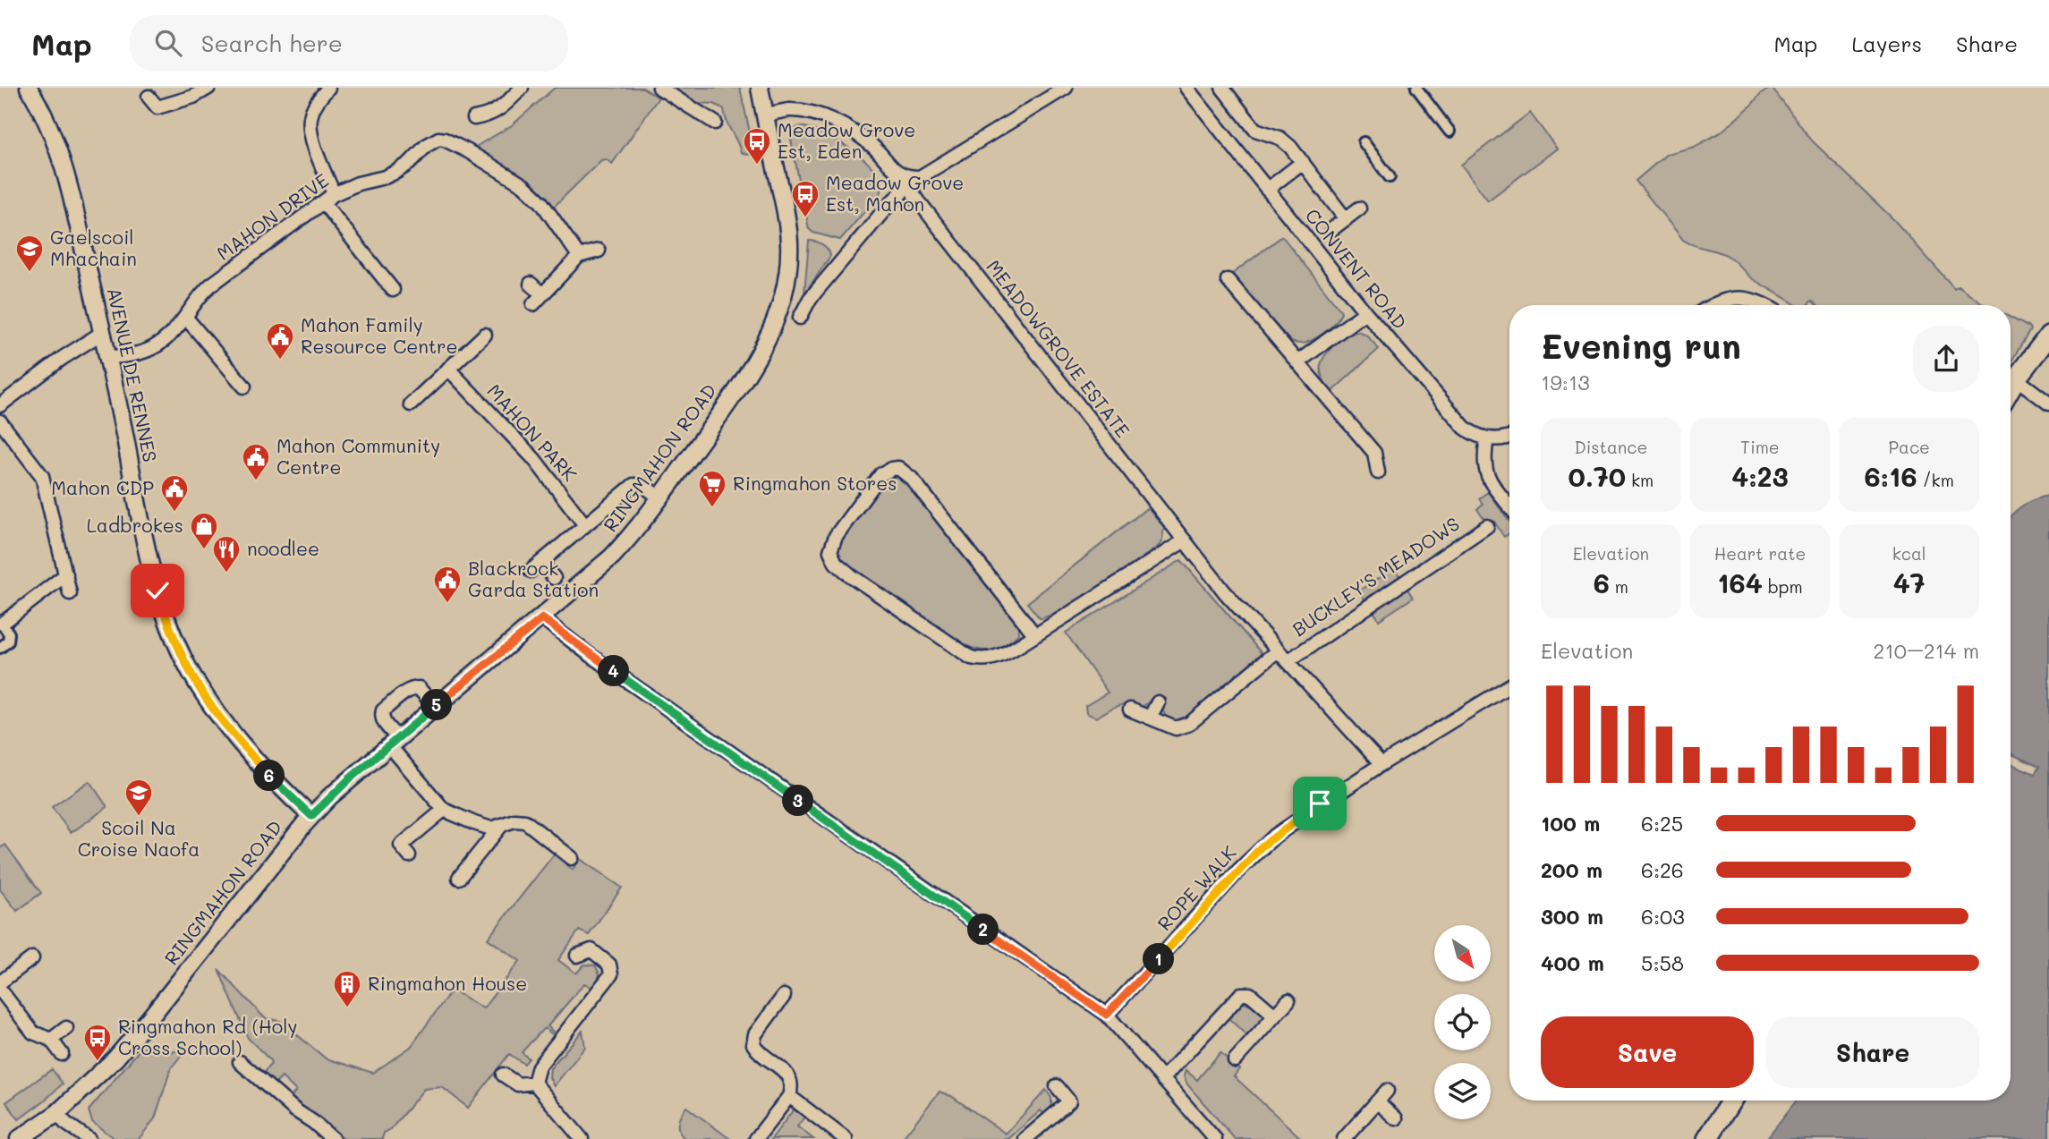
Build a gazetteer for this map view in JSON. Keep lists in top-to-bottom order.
{
  "streets": {
    "street": [
      "MAHON DRIVE",
      "CONVENT ROAD",
      "MEADOWGROVE ESTATE",
      "AVENUE DE RENNES",
      "MAHON PARK",
      "RINGMAHON ROAD",
      "BUCKLEY'S MEADOWS",
      "ROPE WALK"
    ]
  },
  "crossings": [
    ["MAHON DRIVE", "AVENUE DE RENNES"],
    ["MEADOWGROVE ESTATE", "BUCKLEY'S MEADOWS"],
    ["MEADOWGROVE ESTATE", "ROPE WALK"],
    ["AVENUE DE RENNES", "RINGMAHON ROAD"]
  ],
  "places": {
    "bus stop": ["Meadow Grove Est, Eden", "Meadow Grove Est, Mahon", "Ringmahon Rd (Holy Cross School)"],
    "school or university": ["Gaelscoil Mhachain", "Scoil Na Croise Naofa"],
    "public building": [
      "Mahon Family Resource Centre",
      "Mahon Community Centre",
      "Mahon CDP",
      "Blackrock Garda Station"
    ],
    "supermarket": ["Ringmahon Stores"],
    "shop": ["Ladbrokes"],
    "restaurant": ["noodlee"],
    "building": ["Ringmahon House"]
  },
  "north": "bottom right",
  "page": {
    "header": "Map",
    "search": "Search here",
    "nav": ["Map", "Layers", "Share"],
    "heading": ["Evening run", "19:13"],
    "stats": [
      ["Distance", "0.70 km"],
      ["Time", "4:23"],
      ["Pace", "6:16 /km"],
      ["Elevation", "6 m"],
      ["Heart rate", "164 bpm"],
      ["kcal", "47"]
    ],
    "chart": ["Elevation", "210–214 m"],
    "pins": [
      "4",
      "5",
      "6",
      "3",
      "2",
      "1"
    ],
    "list": [
      {
        "name": "100 m",
        "note": "6:25"
      },
      {
        "name": "200 m",
        "note": "6:26"
      },
      {
        "name": "300 m",
        "note": "6:03"
      },
      {
        "name": "400 m",
        "note": "5:58"
      }
    ],
    "buttons": ["Save", "Share"]
  }
}
